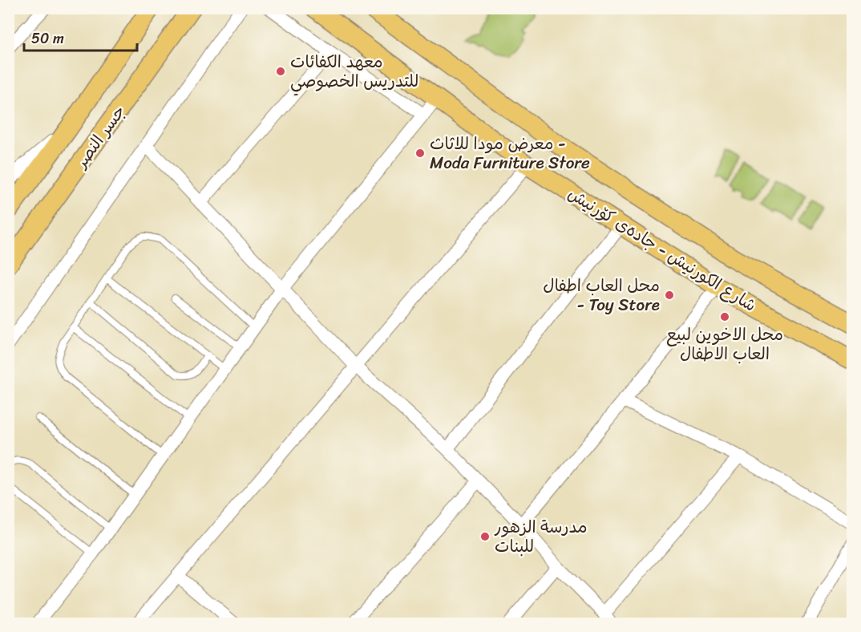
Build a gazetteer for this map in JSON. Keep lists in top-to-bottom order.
{
  "streets": {
    "main road": ["جسر النصر", "شارع الكورنيش - جادەی کۆرنیش"]
  },
  "places": [
    "معهد الكفائات للتدريس الخصوصي",
    "معرض مودا للاثاث - Moda Furniture Store",
    "محل العاب اطفال - Toy Store",
    "محل الاخوين لبيع العاب الاطفال",
    "مدرسة الزهور للبنات"
  ],
  "scale_bar": "50 m"
}
